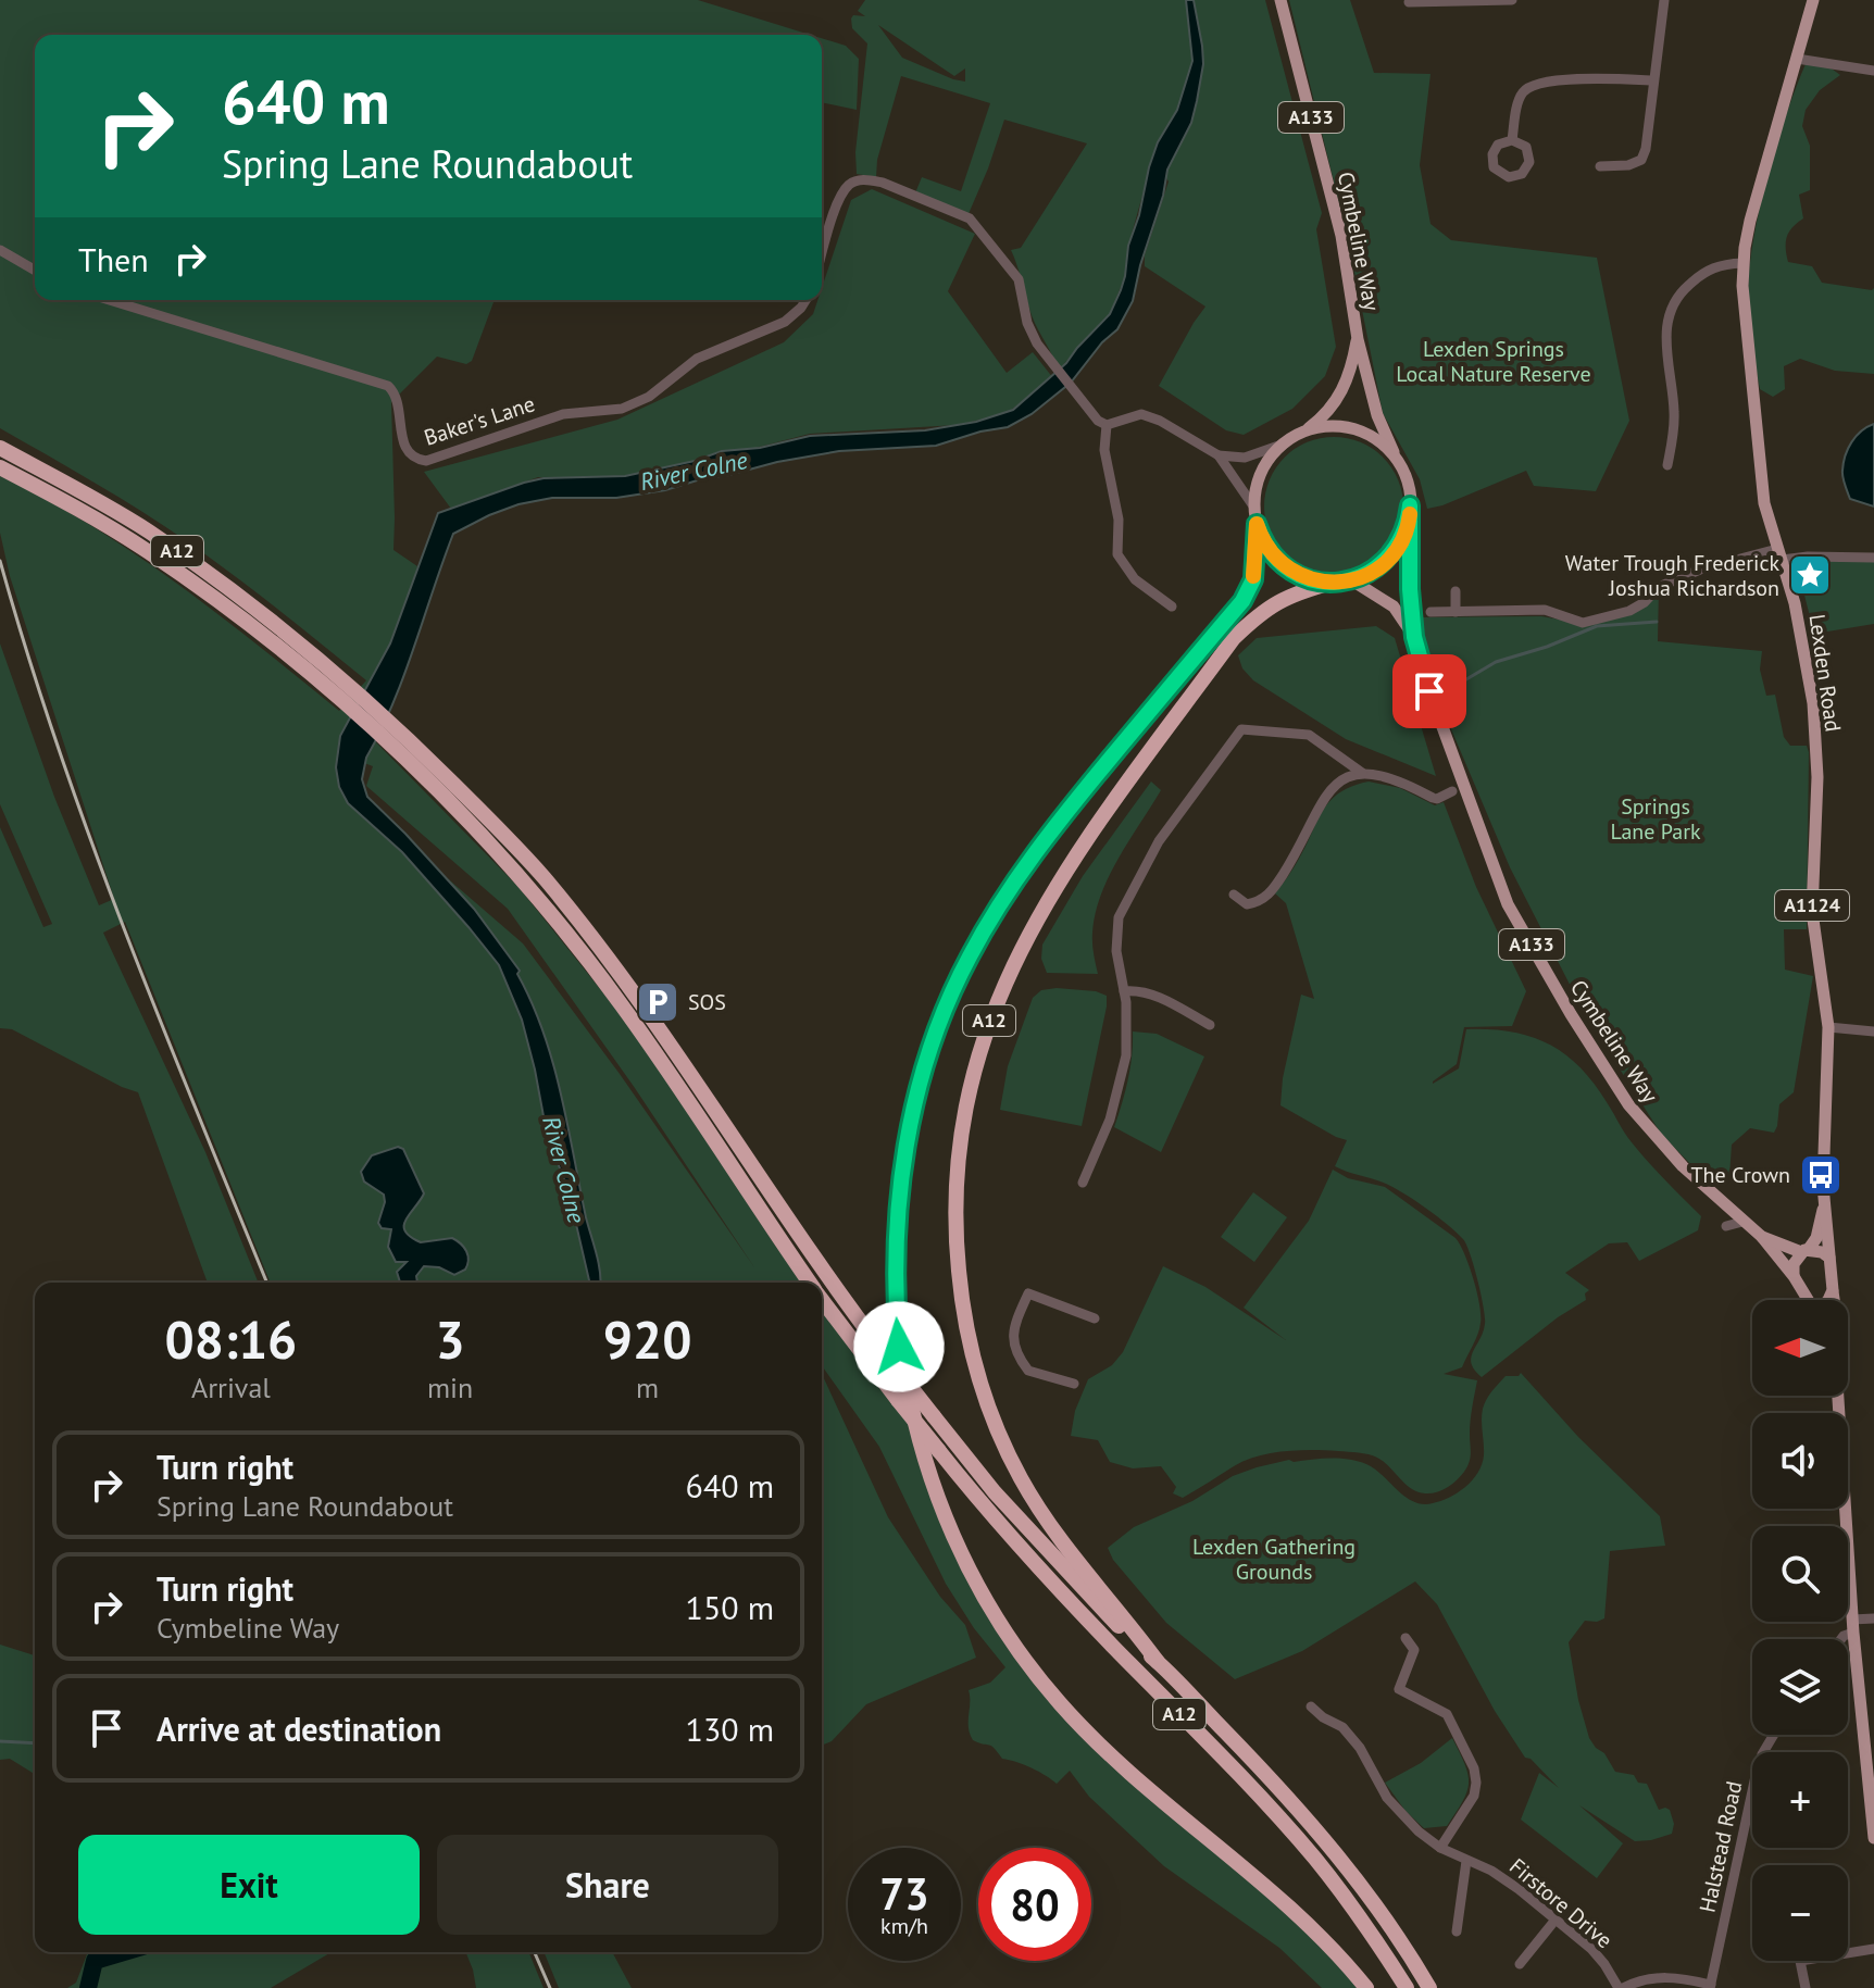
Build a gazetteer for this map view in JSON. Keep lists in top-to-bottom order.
{
  "streets": {
    "highway": ["A12"],
    "main road": [
      "A133",
      "Cymbeline Way",
      "Lexden Road",
      "A1124"
    ],
    "street": ["Baker's Lane", "Halstead Road", "Firstore Drive"]
  },
  "crossings": [
    ["Cymbeline Way", "A12"],
    ["Cymbeline Way", "Lexden Road"]
  ],
  "water": ["River Colne"],
  "parks": ["Lexden Springs Local Nature Reserve", "Springs Lane Park", "Lexden Gathering Grounds"],
  "places": {
    "place": ["Water Trough Frederick Joshua Richardson"],
    "parking": ["SOS"],
    "bus stop": ["The Crown"]
  },
  "north": "left",
  "page": {
    "turn": ["640 m", "Spring Lane Roundabout"],
    "then": "Then",
    "eta": [
      "08:16",
      "Arrival",
      "3",
      "min",
      "920",
      "m"
    ],
    "map_buttons": ["+", "−"],
    "list": [
      {
        "name": "Turn right",
        "note": "Spring Lane Roundabout",
        "value": "640 m"
      },
      {
        "name": "Turn right",
        "note": "Cymbeline Way",
        "value": "150 m"
      },
      {
        "name": "Arrive at destination",
        "value": "130 m"
      }
    ],
    "buttons": ["Exit", "Share"],
    "speed": "73 km/h",
    "limit": "80"
  }
}
